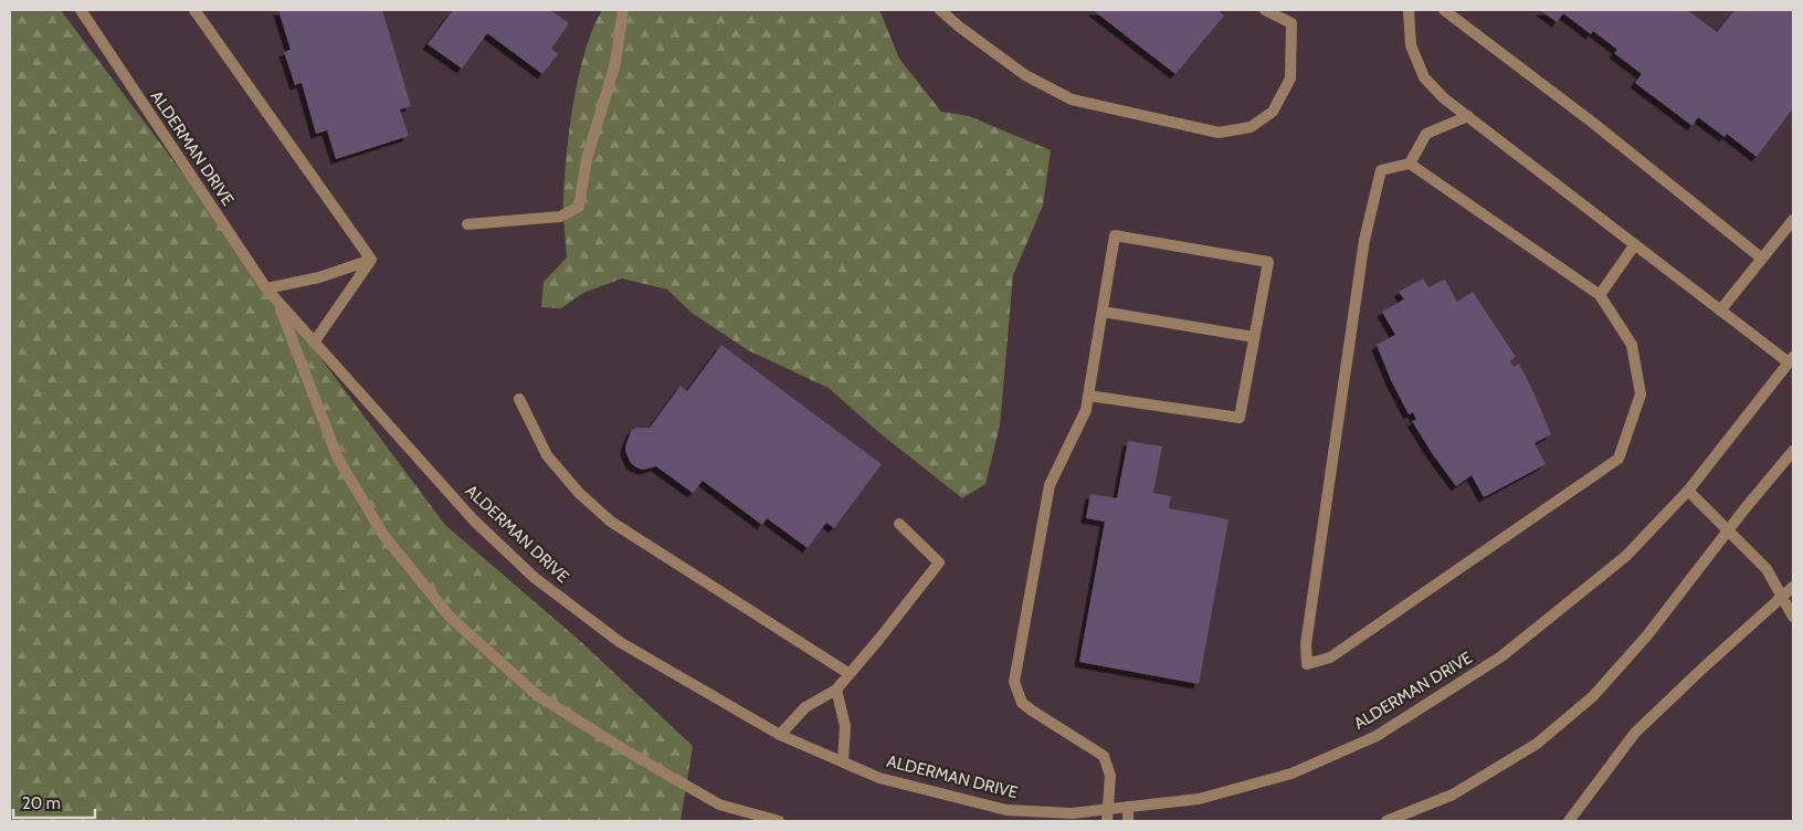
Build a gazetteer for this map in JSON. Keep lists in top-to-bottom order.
{
  "streets": {
    "street": ["ALDERMAN DRIVE"]
  },
  "scale_bar": "20 m"
}
